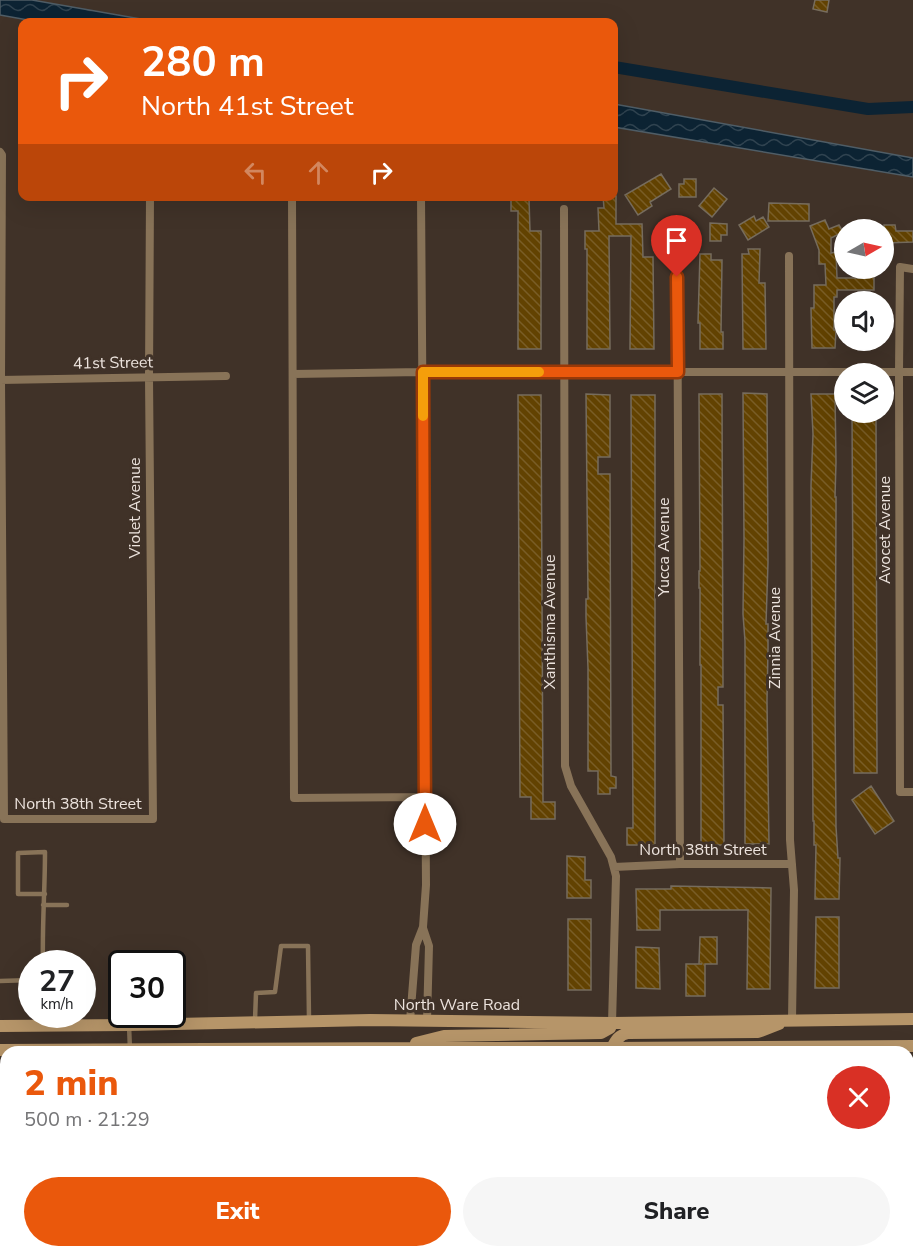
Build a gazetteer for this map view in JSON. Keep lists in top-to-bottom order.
{
  "streets": {
    "main road": ["North Ware Road"],
    "street": [
      "41st Street",
      "Violet Avenue",
      "Avocet Avenue",
      "Yucca Avenue",
      "Xanthisma Avenue",
      "Zinnia Avenue",
      "North 38th Street"
    ]
  },
  "crossings": [
    ["41st Street", "Violet Avenue"],
    ["41st Street", "North 38th Street"],
    ["Violet Avenue", "North 38th Street"],
    ["Yucca Avenue", "North 38th Street"],
    ["Xanthisma Avenue", "North 38th Street"],
    ["Xanthisma Avenue", "North Ware Road"],
    ["Zinnia Avenue", "North 38th Street"],
    ["Zinnia Avenue", "North Ware Road"]
  ],
  "north": "right",
  "page": {
    "turn": ["280 m", "North 41st Street"],
    "speed": "27 km/h",
    "limit": "30",
    "heading": ["2 min", "500 m · 21:29"],
    "buttons": ["Exit", "Share"]
  }
}
